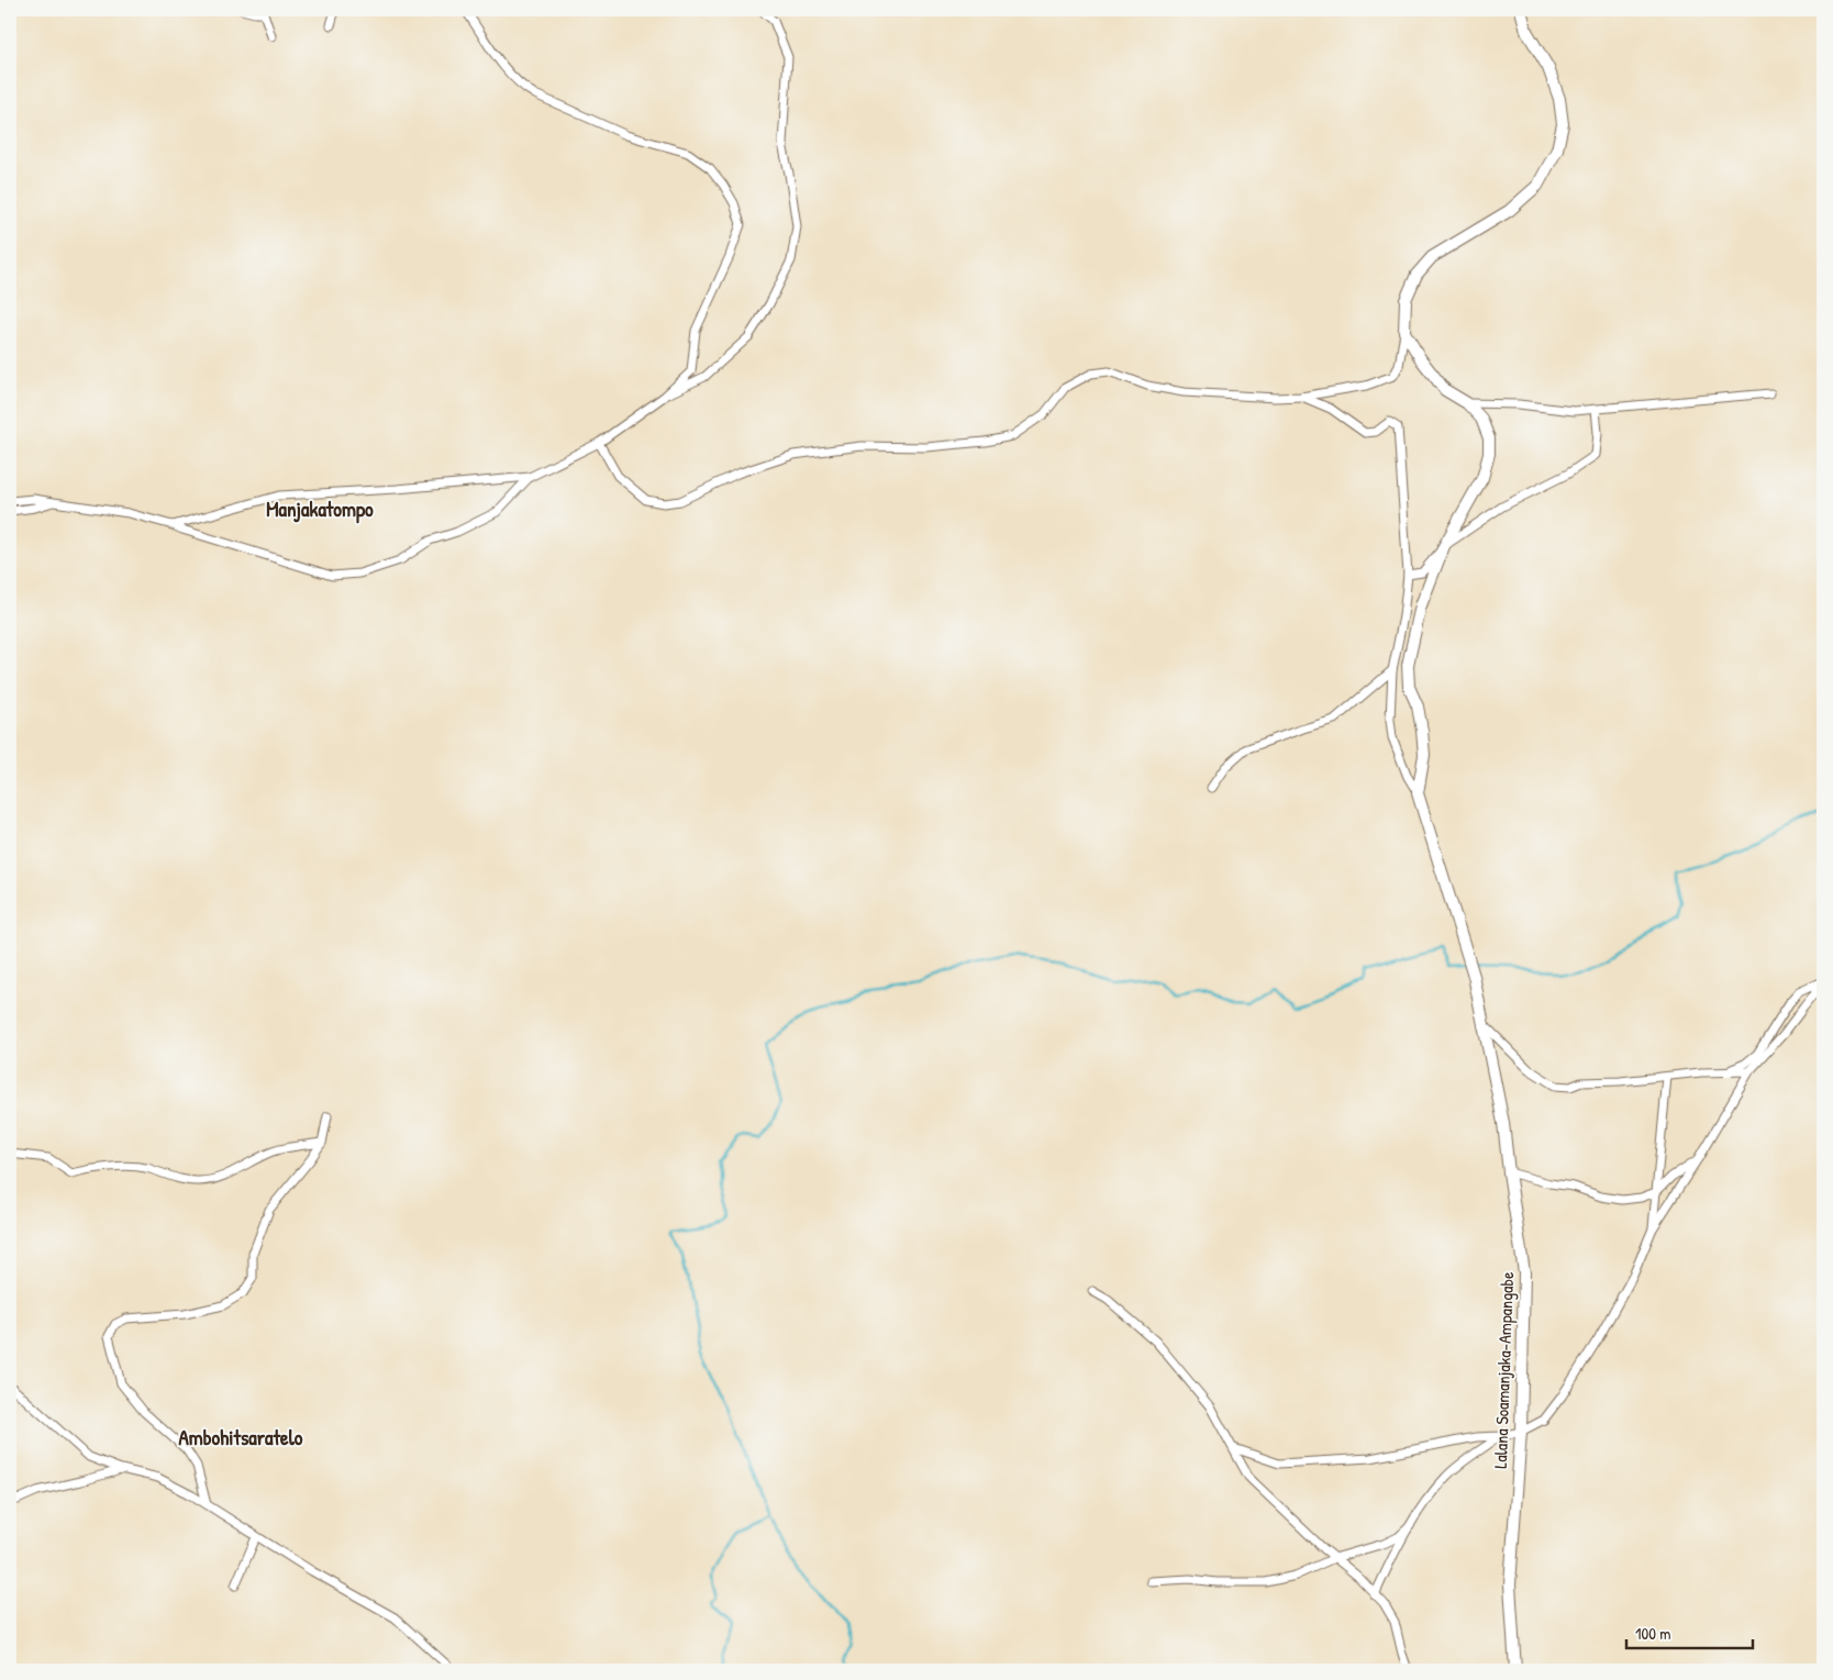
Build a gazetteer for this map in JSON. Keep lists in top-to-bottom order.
{
  "streets": {
    "street": ["Lalana Soamanjaka-Ampangabe"]
  },
  "districts": ["Manjakatompo", "Ambohitsaratelo"],
  "scale_bar": "100 m"
}
